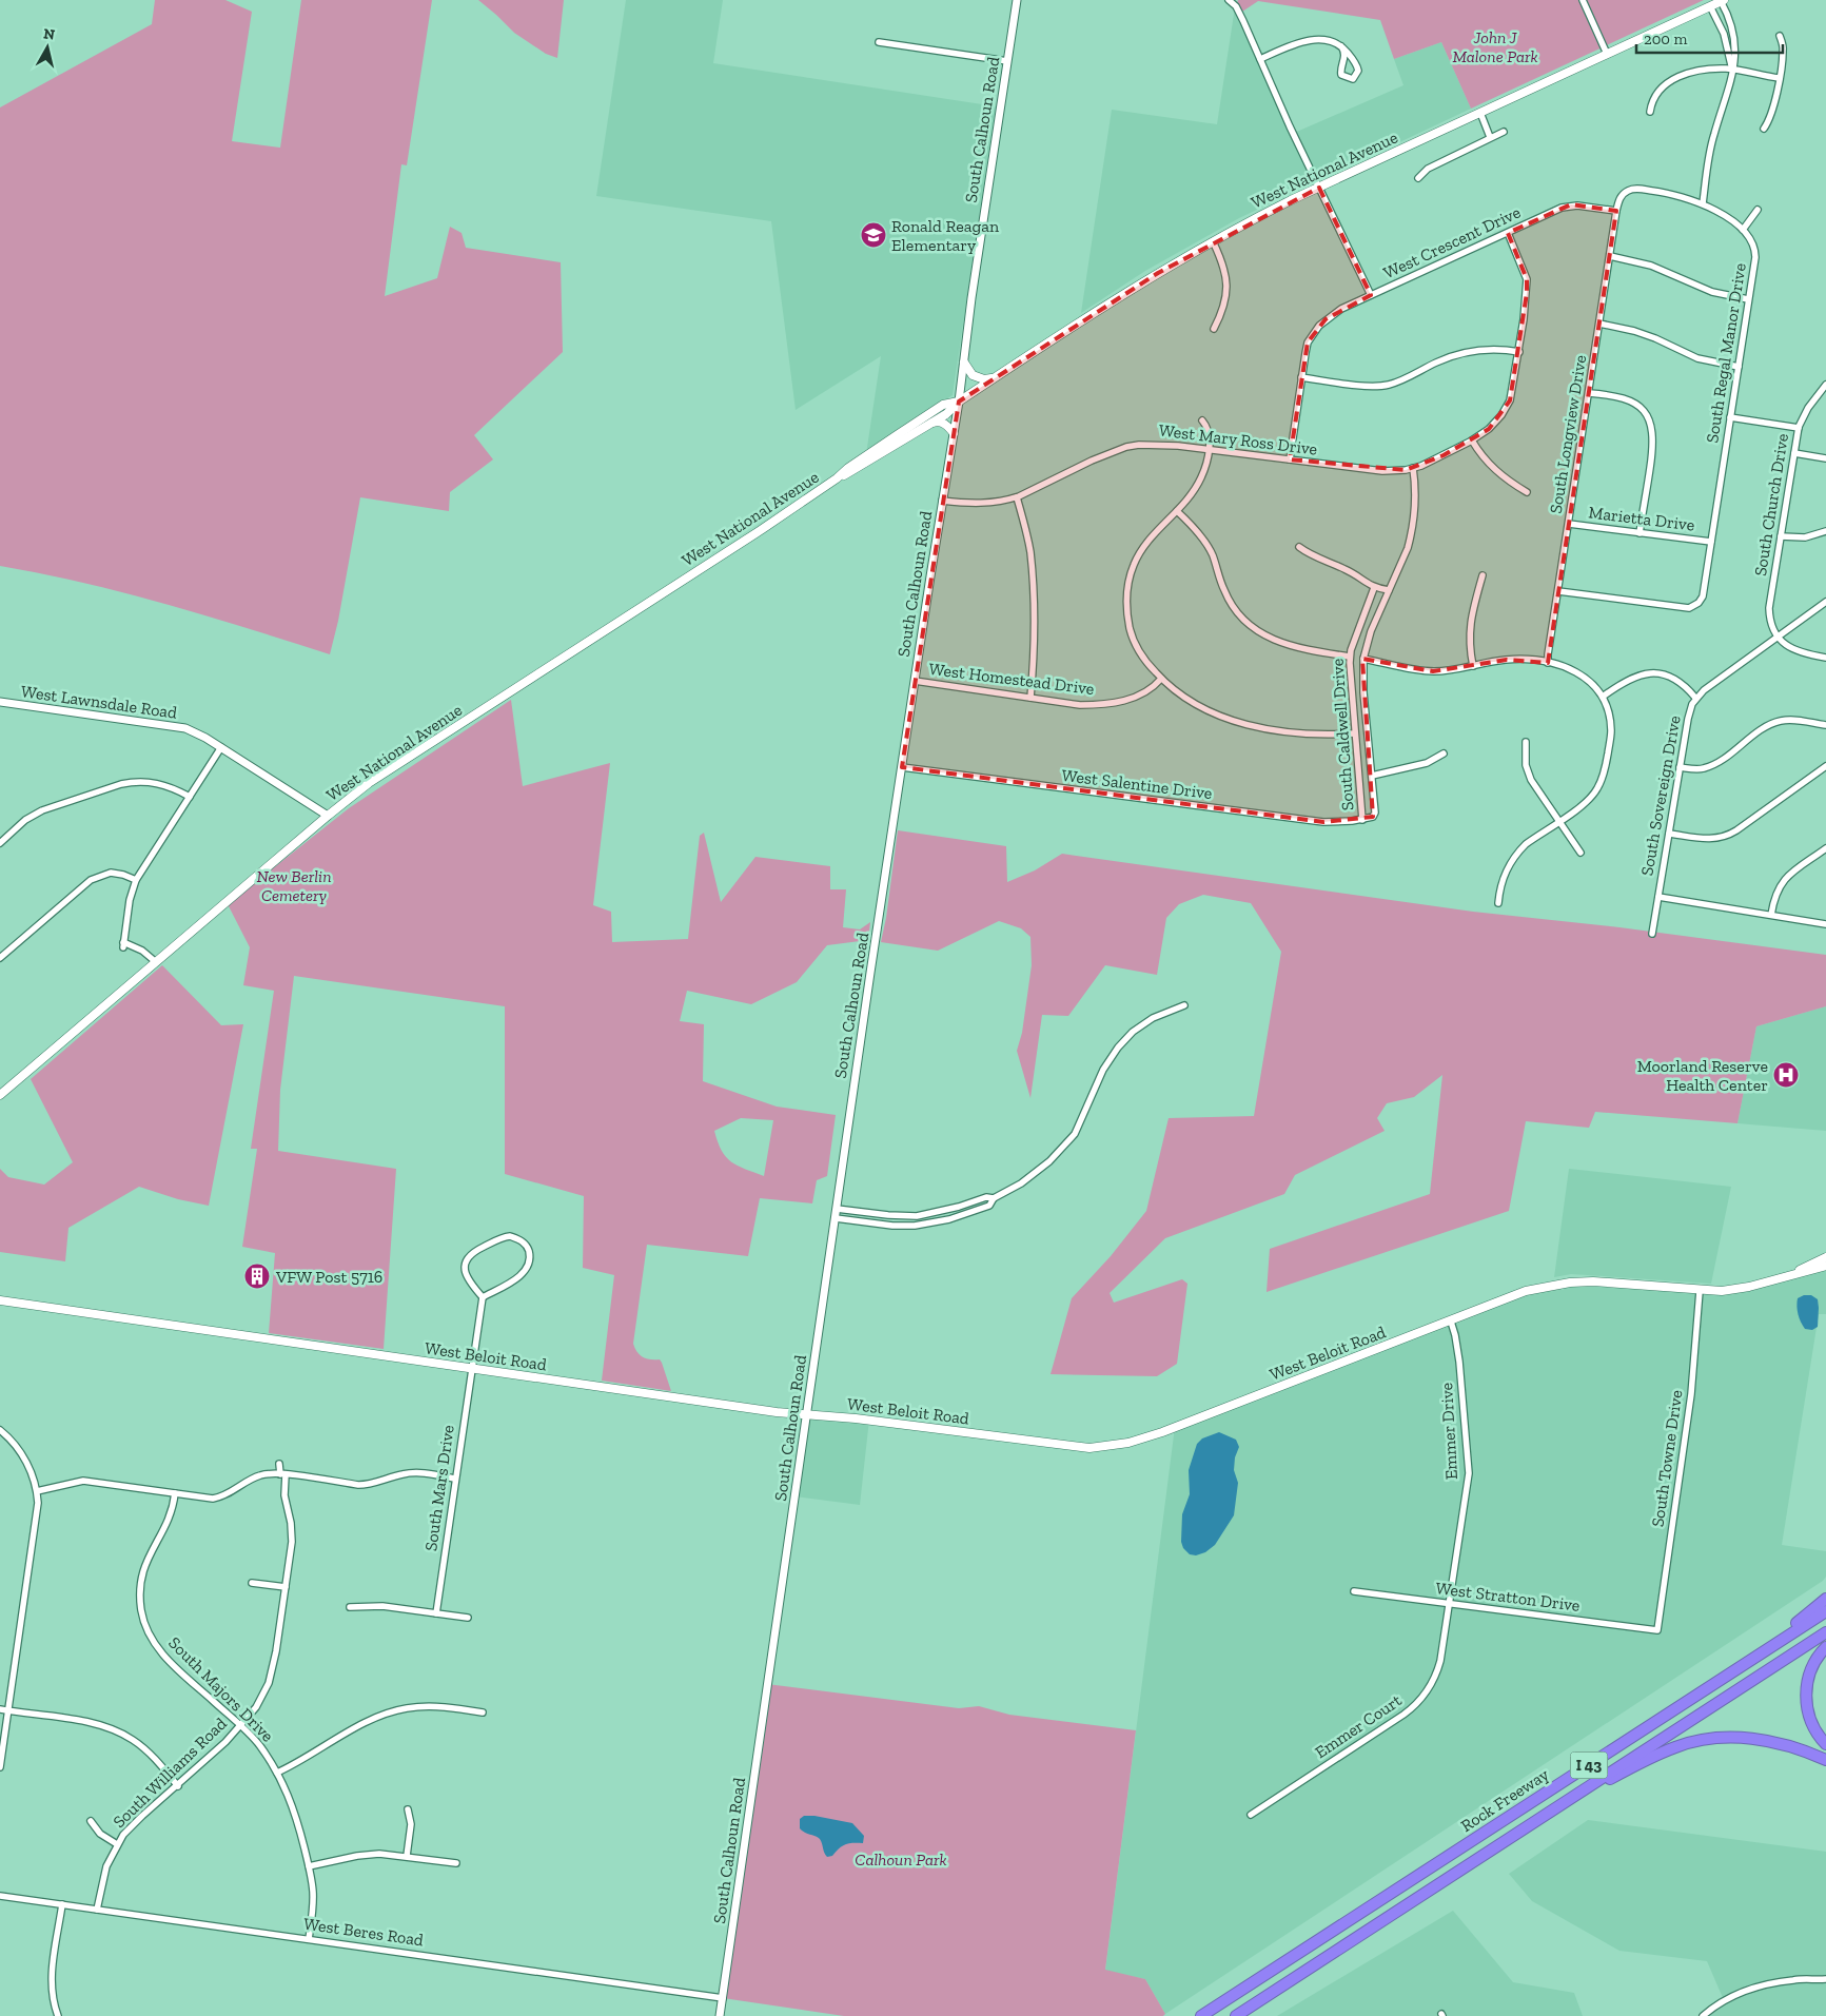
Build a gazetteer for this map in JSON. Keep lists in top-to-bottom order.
{
  "streets": {
    "highway": ["I 43", "Rock Freeway"],
    "main road": ["West National Avenue", "West Beloit Road"],
    "street": [
      "South Calhoun Road",
      "West Crescent Drive",
      "South Regal Manor Drive",
      "South Longview Drive",
      "West Mary Ross Drive",
      "South Church Drive",
      "Marietta Drive",
      "West Homestead Drive",
      "West Lawnsdale Road",
      "South Caldwell Drive",
      "West Salentine Drive",
      "South Sovereign Drive",
      "Emmer Drive",
      "South Towne Drive",
      "South Mars Drive",
      "West Stratton Drive",
      "South Majors Drive",
      "Emmer Court",
      "South Williams Road",
      "West Beres Road"
    ]
  },
  "crossings": [
    ["South Calhoun Road", "West National Avenue"],
    ["South Calhoun Road", "West Mary Ross Drive"],
    ["South Calhoun Road", "West Homestead Drive"],
    ["South Calhoun Road", "West Salentine Drive"],
    ["South Calhoun Road", "West Beloit Road"],
    ["South Calhoun Road", "West Beres Road"],
    ["West National Avenue", "West Lawnsdale Road"],
    ["West Crescent Drive", "South Regal Manor Drive"],
    ["West Crescent Drive", "South Longview Drive"],
    ["West Crescent Drive", "West Mary Ross Drive"],
    ["South Regal Manor Drive", "South Longview Drive"],
    ["South Regal Manor Drive", "Marietta Drive"],
    ["South Longview Drive", "Marietta Drive"],
    ["West Mary Ross Drive", "South Caldwell Drive"],
    ["South Church Drive", "South Sovereign Drive"],
    ["South Caldwell Drive", "West Salentine Drive"],
    ["West Beloit Road", "Emmer Drive"],
    ["West Beloit Road", "South Towne Drive"],
    ["West Beloit Road", "South Mars Drive"],
    ["Emmer Drive", "West Stratton Drive"],
    ["Emmer Drive", "Emmer Court"],
    ["South Towne Drive", "West Stratton Drive"],
    ["West Stratton Drive", "Emmer Court"],
    ["South Majors Drive", "South Williams Road"],
    ["South Majors Drive", "West Beres Road"],
    ["South Williams Road", "West Beres Road"]
  ],
  "parks": ["John J Malone Park", "New Berlin Cemetery", "Calhoun Park"],
  "places": {
    "school or university": ["Ronald Reagan Elementary"],
    "hospital": ["Moorland Reserve Health Center"],
    "building": ["VFW Post 5716"]
  },
  "scale_bar": "200 m",
  "north": "top"
}
